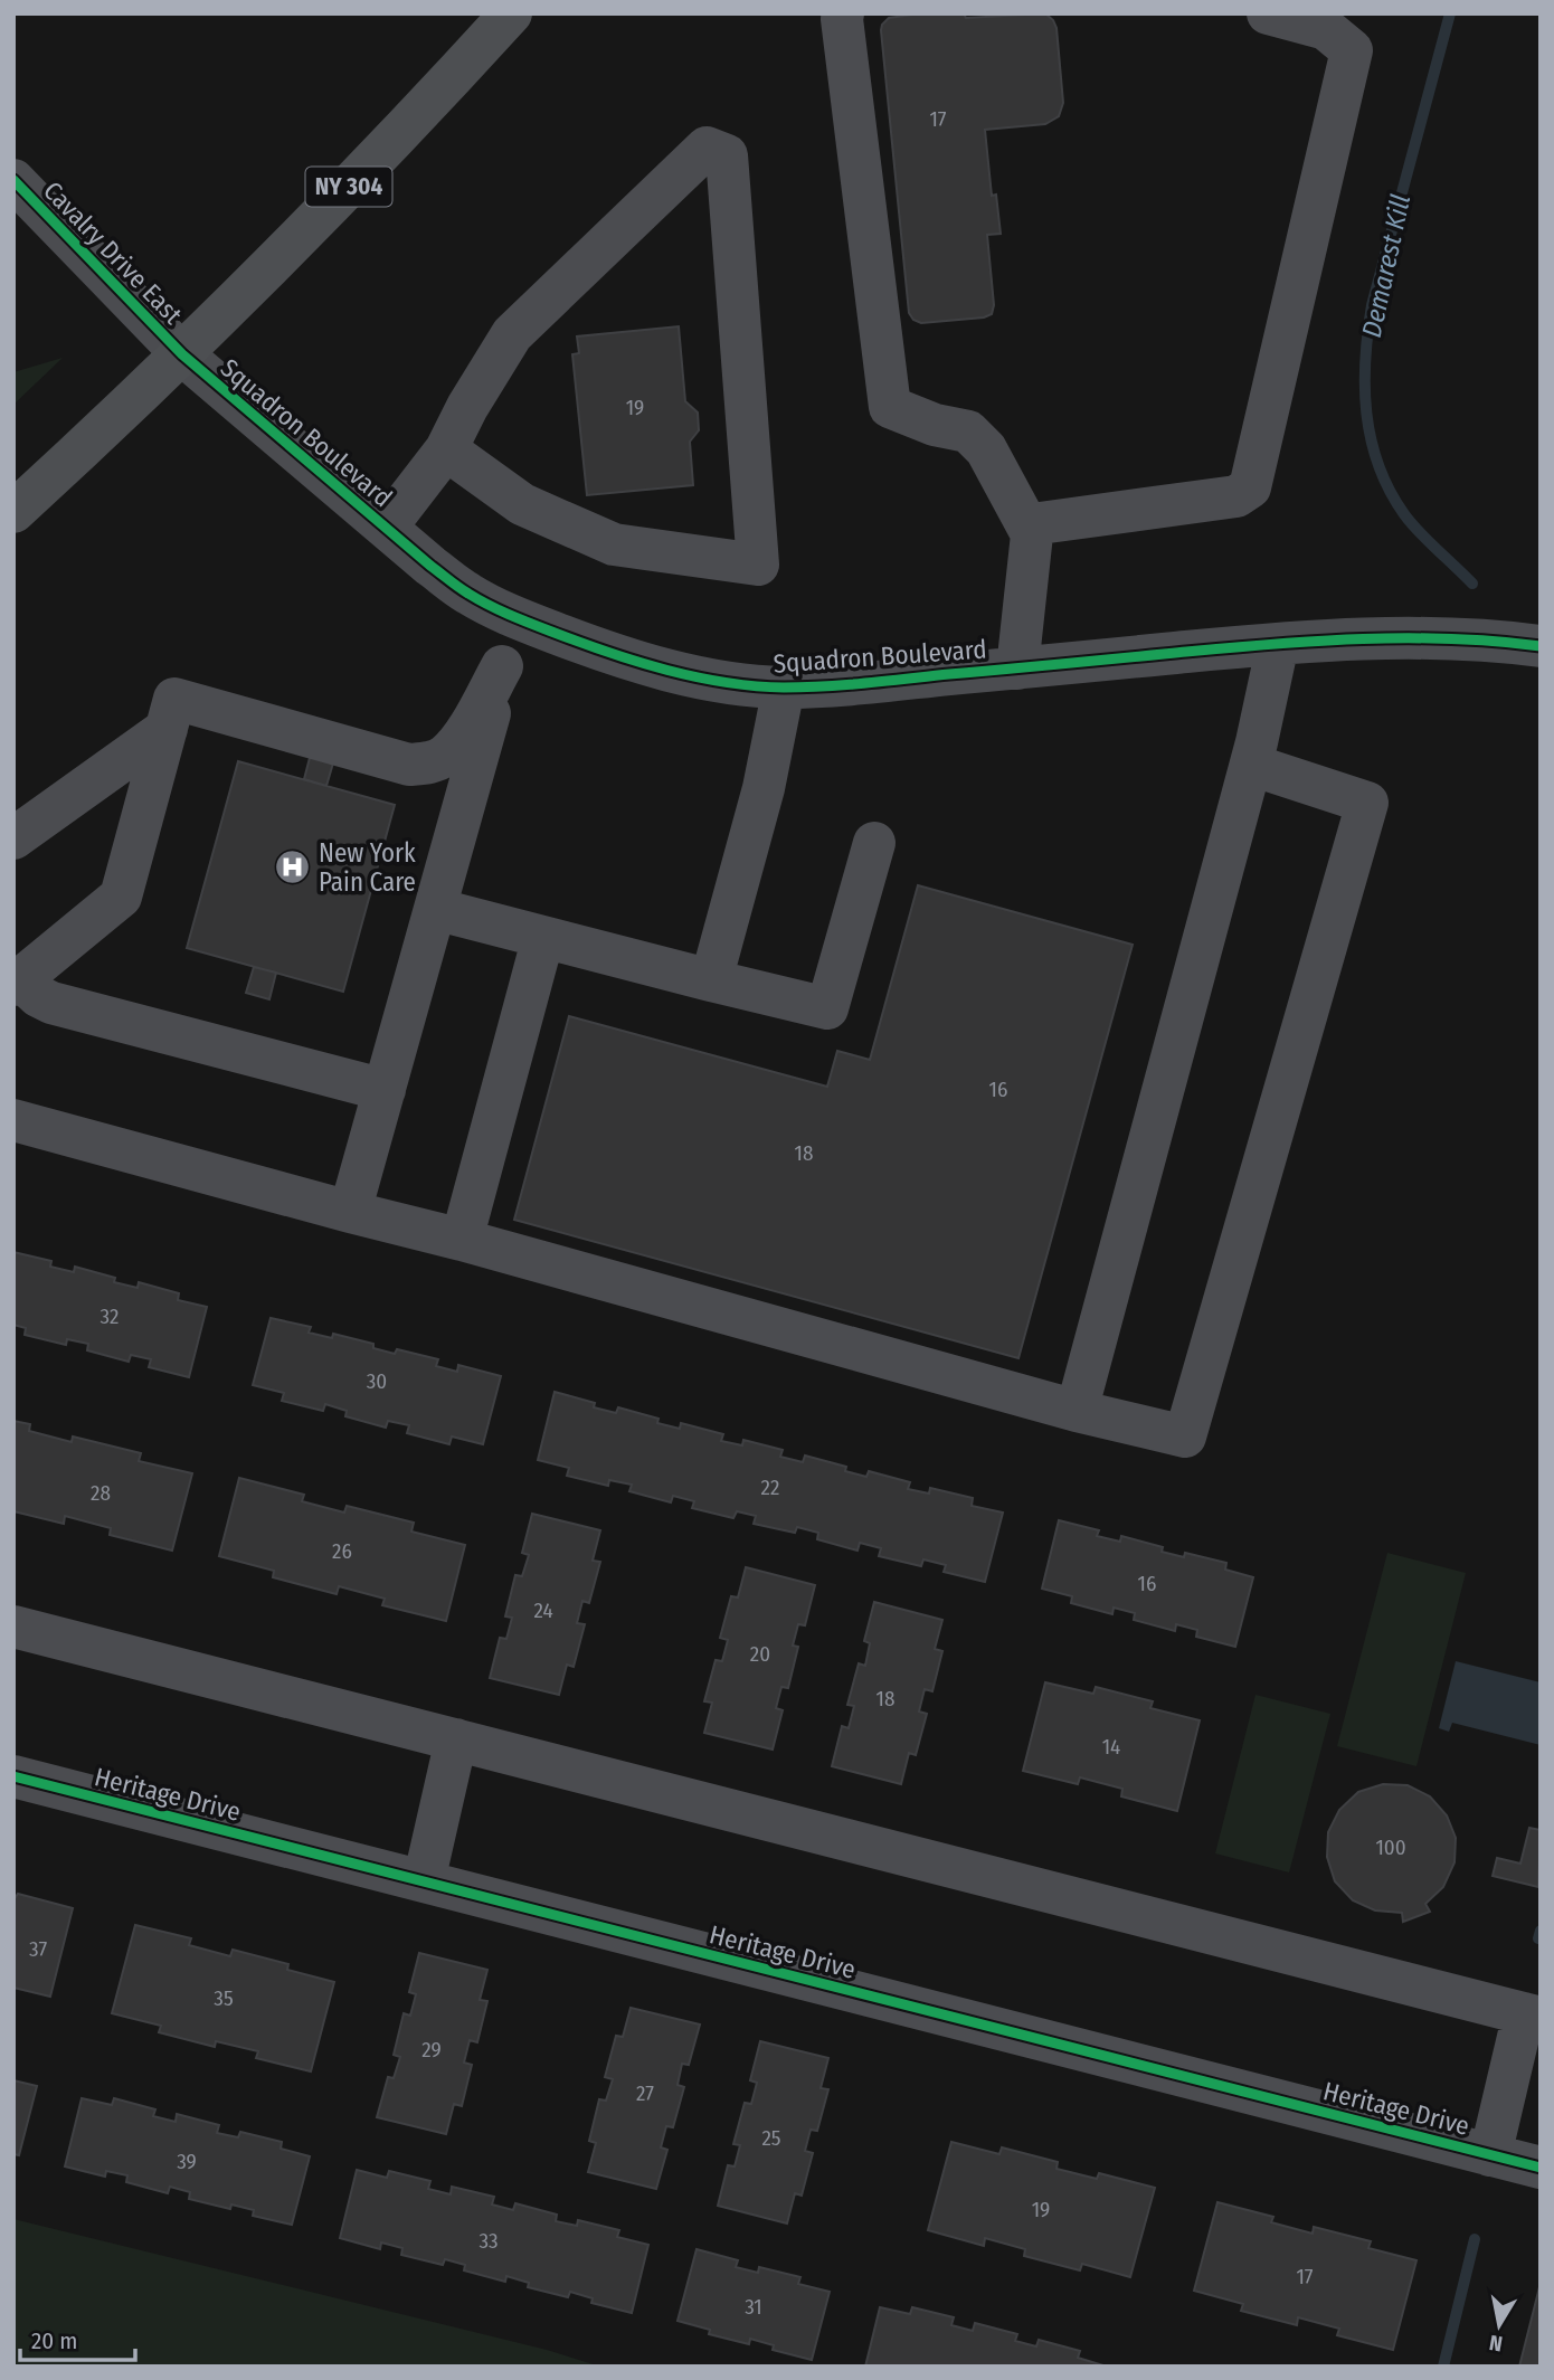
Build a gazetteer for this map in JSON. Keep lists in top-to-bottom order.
{
  "streets": {
    "main road": ["NY 304"],
    "street": ["Cavalry Drive East", "Squadron Boulevard", "Heritage Drive"]
  },
  "crossings": [
    ["NY 304", "Cavalry Drive East"],
    ["NY 304", "Squadron Boulevard"],
    ["Cavalry Drive East", "Squadron Boulevard"]
  ],
  "water": ["Demarest Kill"],
  "places": {
    "hospital": ["New York Pain Care"]
  },
  "house_numbers": [
    "17",
    "19",
    "16",
    "18",
    "32",
    "30",
    "22",
    "28",
    "26",
    "16",
    "24",
    "20",
    "18",
    "14",
    "100",
    "37",
    "35",
    "29",
    "27",
    "25",
    "39",
    "19",
    "33",
    "17",
    "31"
  ],
  "scale_bar": "20 m",
  "north": "bottom"
}
